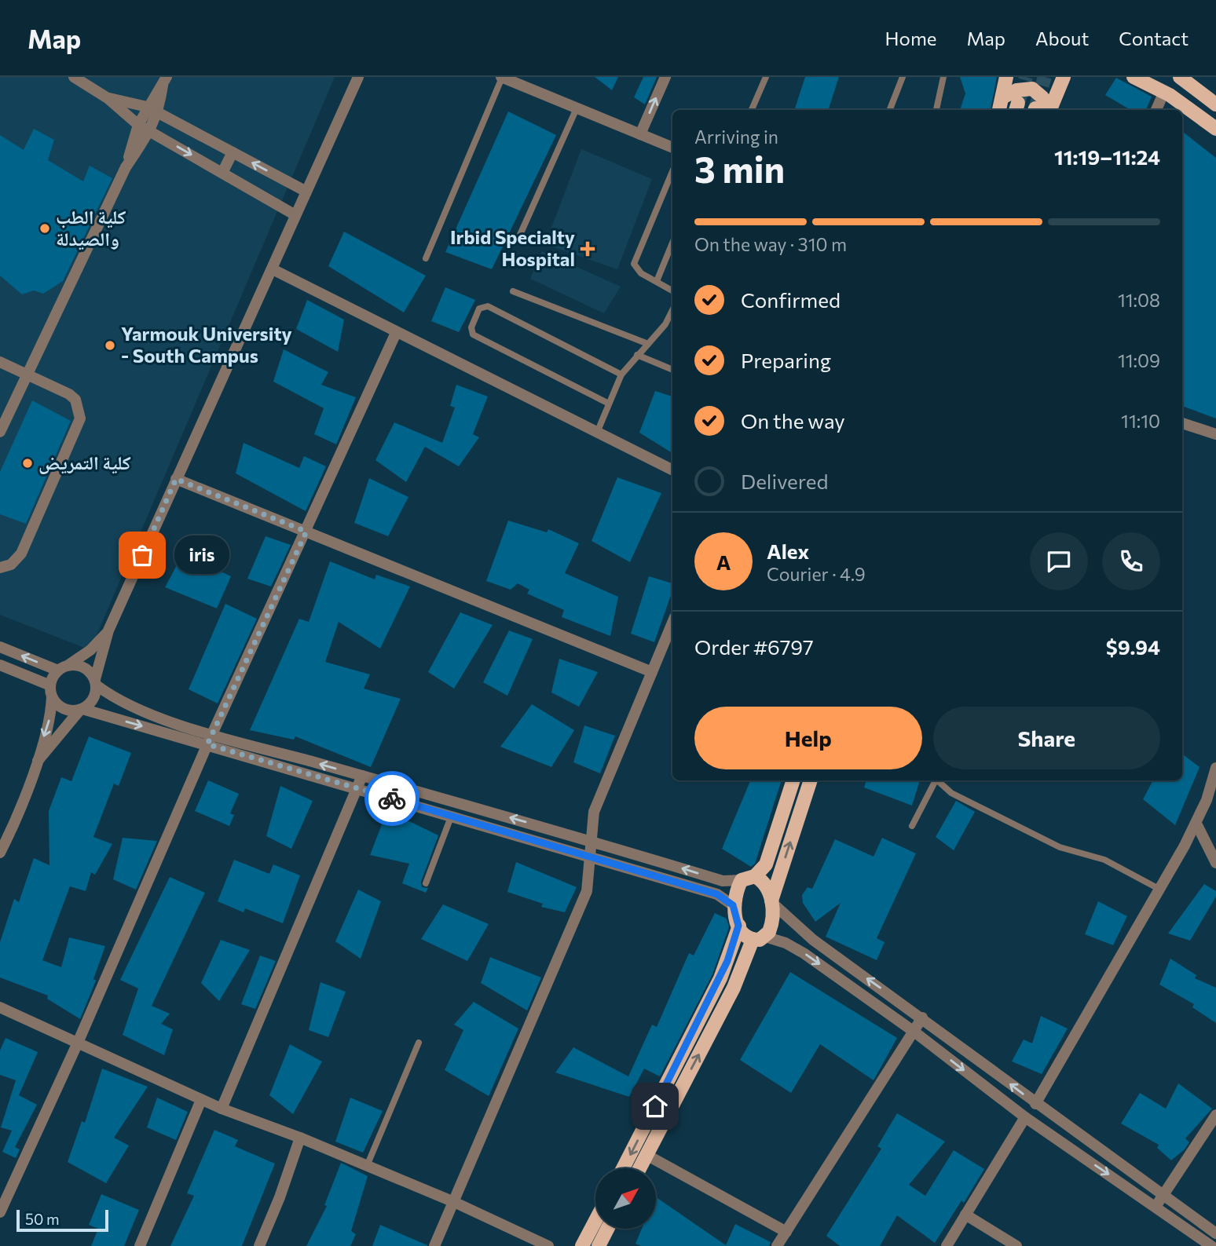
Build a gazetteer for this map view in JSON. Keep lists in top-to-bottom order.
{
  "places": {
    "other": [
      "كلية الطب والصيدلة",
      "Yarmouk University - South Campus",
      "كلية التمريض",
      "iris"
    ],
    "health": ["Irbid Specialty Hospital"]
  },
  "scale_bar": "50 m",
  "north": "top right",
  "page": {
    "header": "Map",
    "nav": [
      "Home",
      "Map",
      "About",
      "Contact"
    ],
    "heading": ["3 min", "Arriving in", "11:19–11:24"],
    "panel": [
      "Alex",
      "Courier · 4.9",
      "Order #6797",
      "$9.94"
    ],
    "bar": "On the way · 310 m",
    "list": [
      ["Confirmed", "11:08"],
      ["Preparing", "11:09"],
      ["On the way", "11:10"],
      "Delivered"
    ],
    "round": "A",
    "bubble": "iris",
    "buttons": ["Help", "Share"],
    "scale": "50 m"
  }
}
